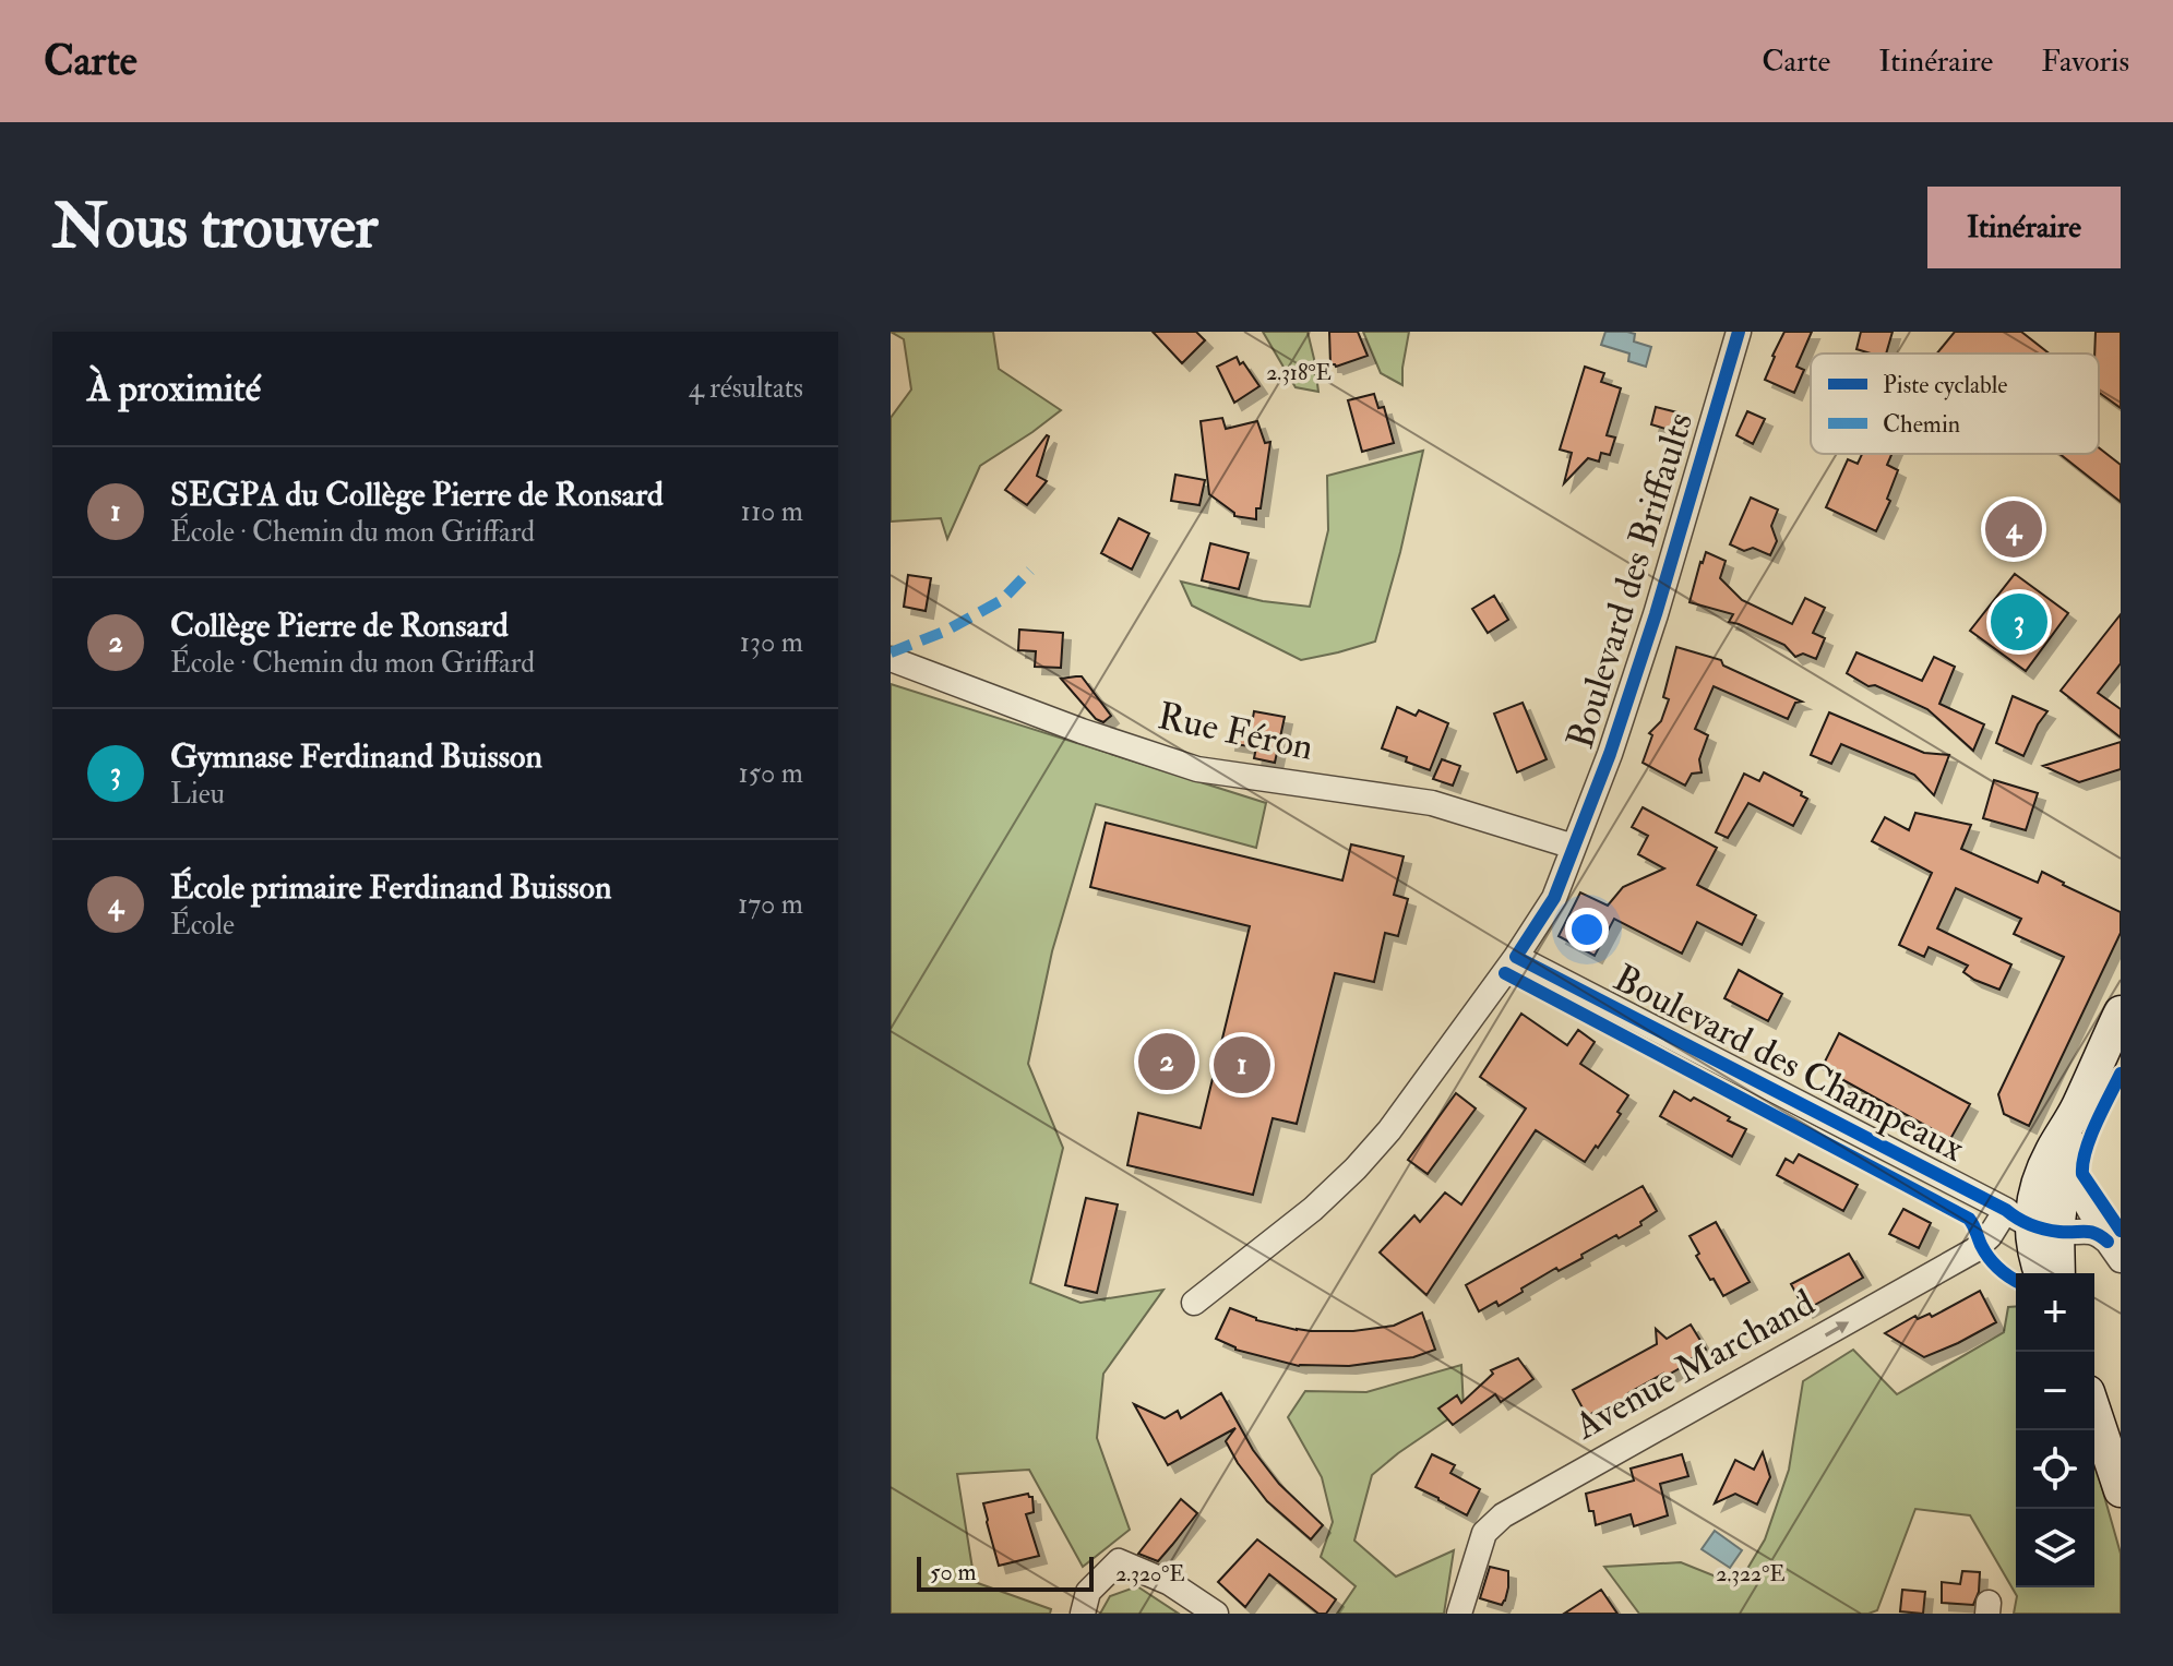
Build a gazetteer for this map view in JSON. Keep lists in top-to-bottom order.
{
  "streets": {
    "street": [
      "Boulevard des Briffaults",
      "Rue Féron",
      "Boulevard des Champeaux",
      "Avenue Marchand"
    ]
  },
  "crossings": [
    ["Boulevard des Briffaults", "Rue Féron"],
    ["Boulevard des Champeaux", "Avenue Marchand"]
  ],
  "one_way": ["Avenue Marchand"],
  "legend": ["Piste cyclable", "Chemin"],
  "scale_bar": "50 m",
  "page": {
    "header": "Carte",
    "nav": ["Carte", "Itinéraire", "Favoris"],
    "buttons": "Itinéraire",
    "title": "Nous trouver",
    "heading": ["À proximité", "4 résultats"],
    "list": [
      {
        "mark": "1",
        "name": "SEGPA du Collège Pierre de Ronsard",
        "note": "École · Chemin du mon Griffard",
        "value": "110 m"
      },
      {
        "mark": "2",
        "name": "Collège Pierre de Ronsard",
        "note": "École · Chemin du mon Griffard",
        "value": "130 m"
      },
      {
        "mark": "3",
        "name": "Gymnase Ferdinand Buisson",
        "note": "Lieu",
        "value": "150 m"
      },
      {
        "mark": "4",
        "name": "École primaire Ferdinand Buisson",
        "note": "École",
        "value": "170 m"
      }
    ],
    "pins": [
      "4",
      "3",
      "2",
      "1"
    ],
    "map_buttons": ["+", "−"],
    "scale": "50 m"
  },
  "coordinates": ["2.318°E", "2.320°E", "2.322°E"]
}
